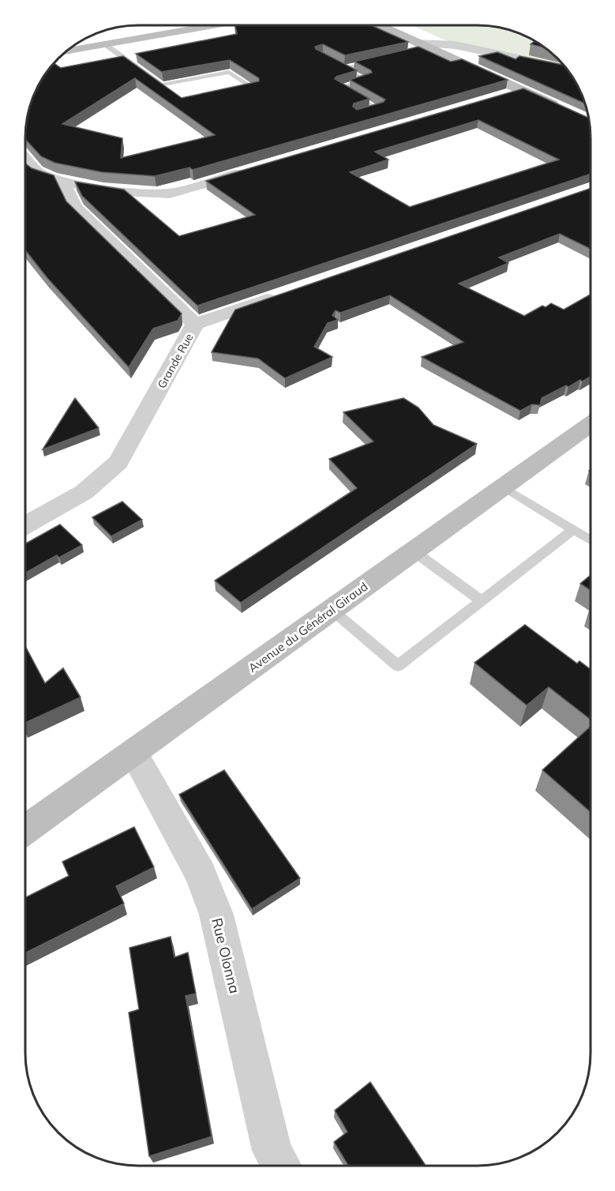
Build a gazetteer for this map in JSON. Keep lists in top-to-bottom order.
{
  "streets": {
    "main road": ["Avenue du Général Giraud"],
    "street": ["Grande Rue", "Rue Olonna"]
  },
  "crossings": [
    ["Avenue du Général Giraud", "Rue Olonna"]
  ]
}
